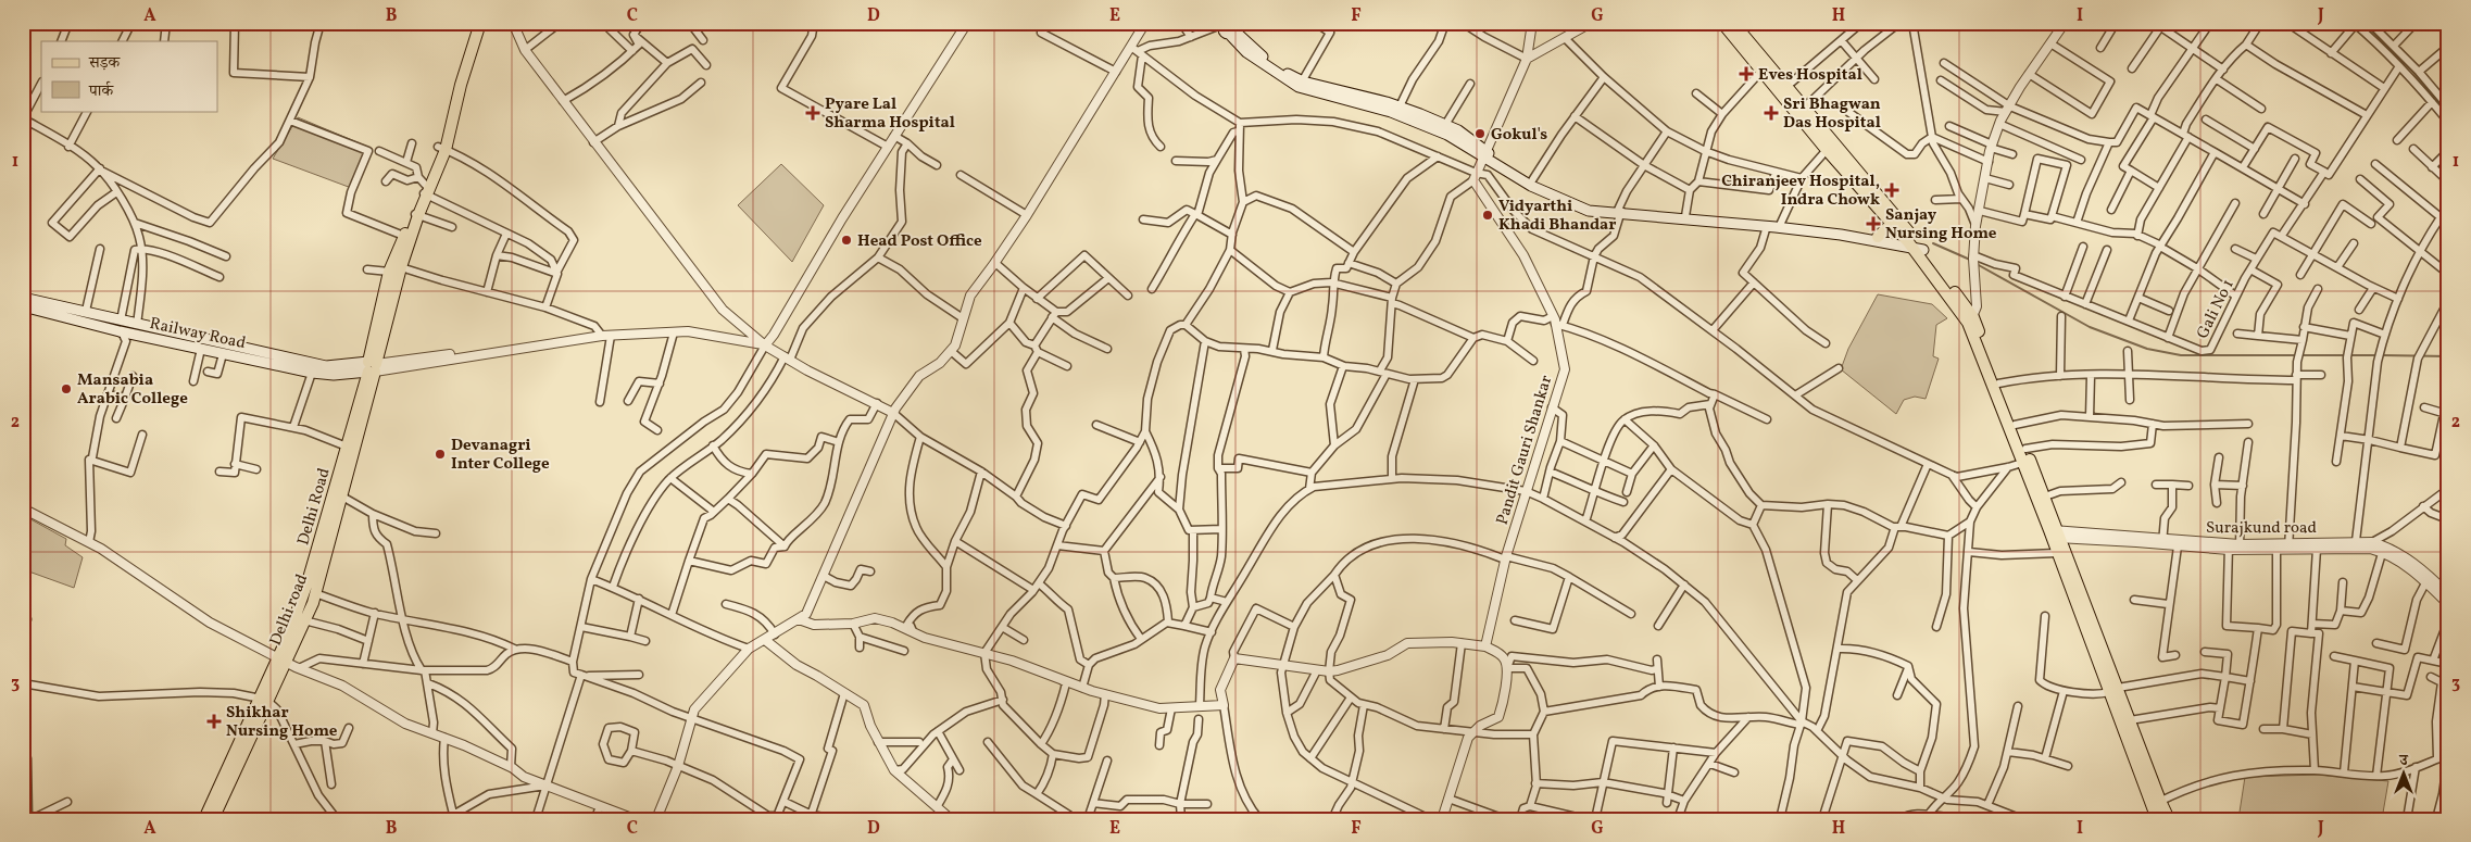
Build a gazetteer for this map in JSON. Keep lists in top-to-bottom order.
{
  "streets": {
    "main road": ["Railway Road", "Delhi Road", "Delhi road"],
    "street": ["Gali No 1", "Pandit Gauri Shankar", "Surajkund road"]
  },
  "crossings": [
    ["Railway Road", "Delhi Road"],
    ["Railway Road", "Delhi road"],
    ["Delhi Road", "Delhi road"]
  ],
  "places": {
    "health": [
      "Eves Hospital",
      "Pyare Lal Sharma Hospital",
      "Sri Bhagwan Das Hospital",
      "Chiranjeev Hospital, Indra Chowk",
      "Sanjay Nursing Home",
      "Shikhar Nursing Home"
    ],
    "other": [
      "Gokul's",
      "Vidyarthi Khadi Bhandar",
      "Head Post Office",
      "Mansabia Arabic College",
      "Devanagri Inter College"
    ]
  },
  "legend": ["सड़क", "पार्क"],
  "north": "top",
  "grid": {
    "columns": [
      "A",
      "B",
      "C",
      "D",
      "E",
      "F",
      "G",
      "H",
      "I",
      "J"
    ],
    "rows": ["1", "2", "3"]
  }
}
